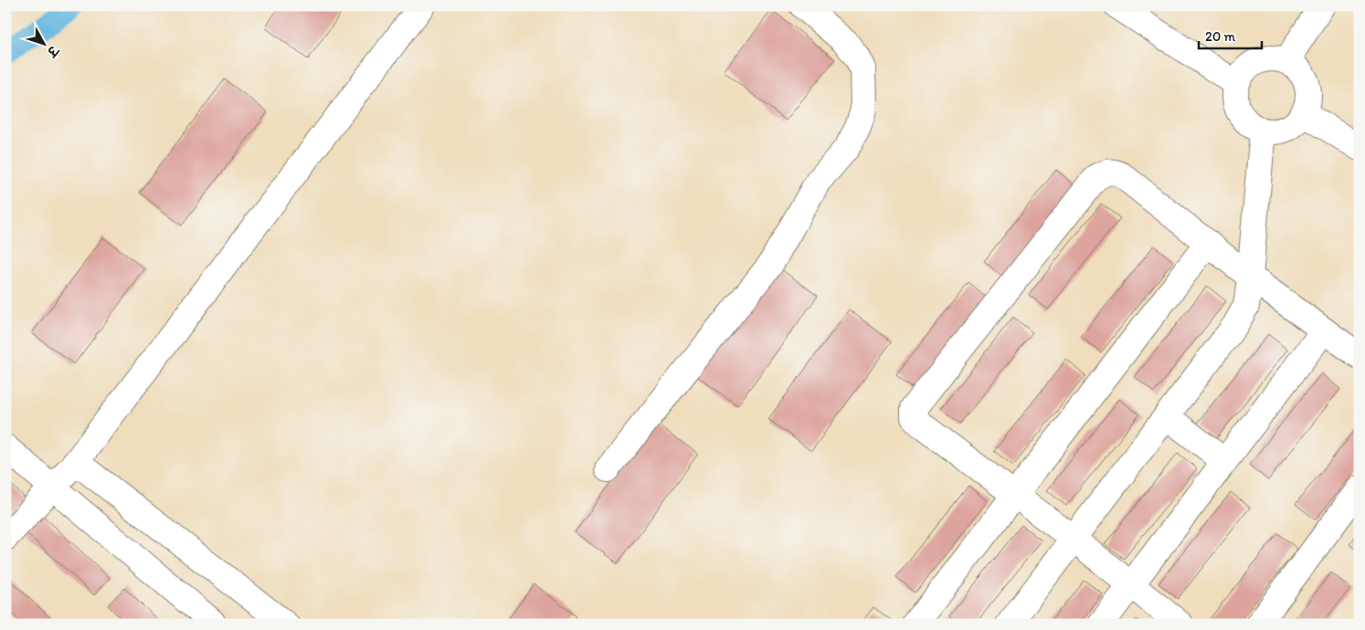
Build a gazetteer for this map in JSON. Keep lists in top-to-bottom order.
{
  "scale_bar": "20 m",
  "north": "bottom right"
}
